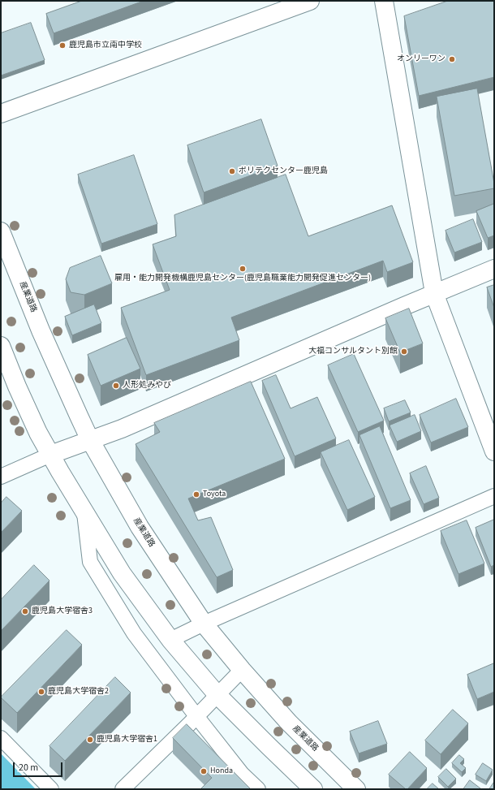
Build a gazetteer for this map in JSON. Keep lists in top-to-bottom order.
{
  "streets": {
    "street": ["産業道路"]
  },
  "places": [
    "鹿児島市立南中学校",
    "オンリーワン",
    "ポリテクセンター鹿児島",
    "雇用・能力開発機構鹿児島センター(鹿児島職業能力開発促進センター)",
    "大福コンサルタント別館",
    "人形処みやび",
    "Toyota",
    "鹿児島大学宿舎3",
    "鹿児島大学宿舎2",
    "鹿児島大学宿舎1",
    "Honda"
  ],
  "scale_bar": "20 m"
}
